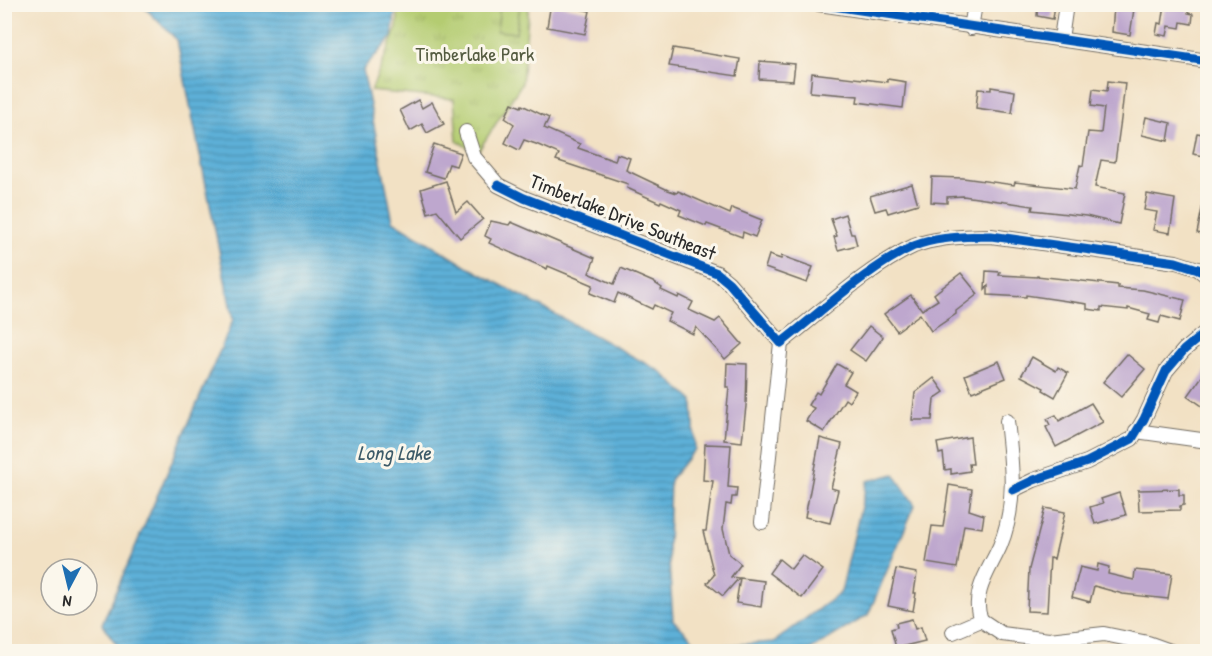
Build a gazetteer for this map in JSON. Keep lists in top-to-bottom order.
{
  "streets": {
    "street": ["Timberlake Drive Southeast"]
  },
  "water": ["Long Lake"],
  "parks": ["Timberlake Park"],
  "north": "bottom"
}
